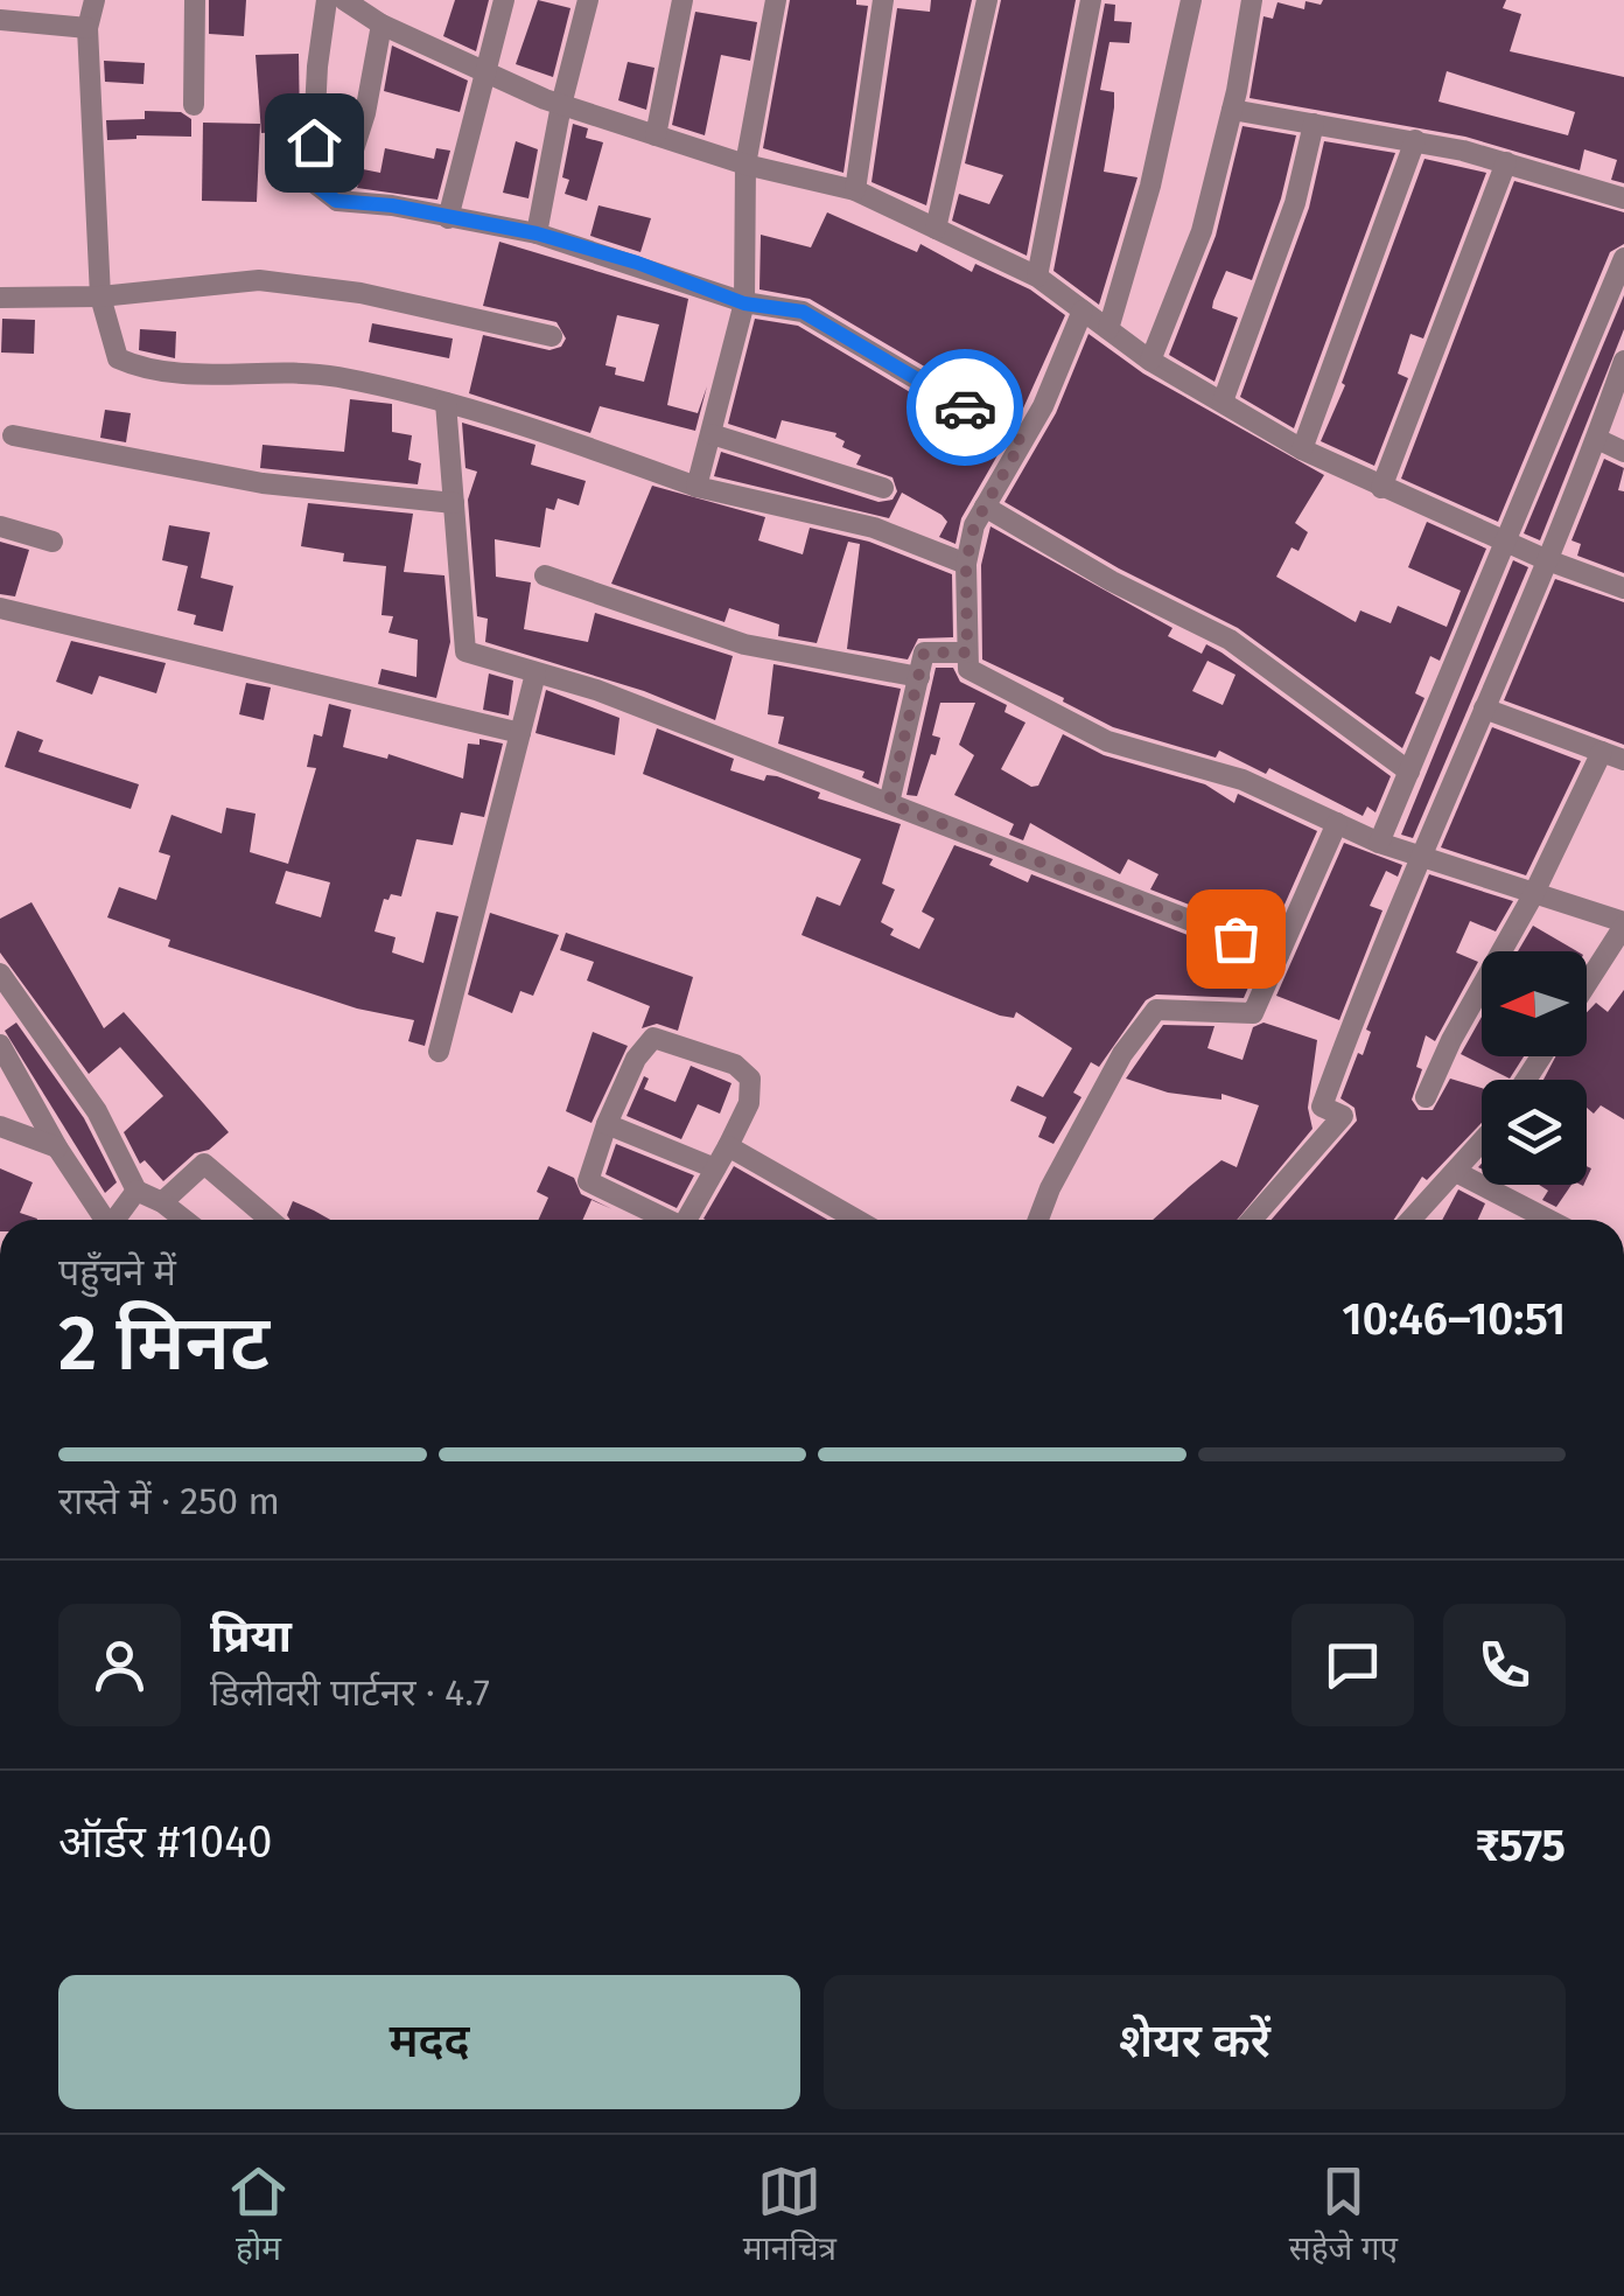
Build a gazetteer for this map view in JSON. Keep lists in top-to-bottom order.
{
  "north": "left",
  "page": {
    "heading": ["2 मिनट", "पहुँचने में", "10:46–10:51"],
    "panel": [
      "प्रिया",
      "डिलीवरी पार्टनर · 4.7",
      "ऑर्डर #1040",
      "₹575"
    ],
    "bar": "रास्ते में · 250 m",
    "buttons": ["मदद", "शेयर करें"],
    "tabs": ["होम", "मानचित्र", "सहेजे गए"]
  }
}
